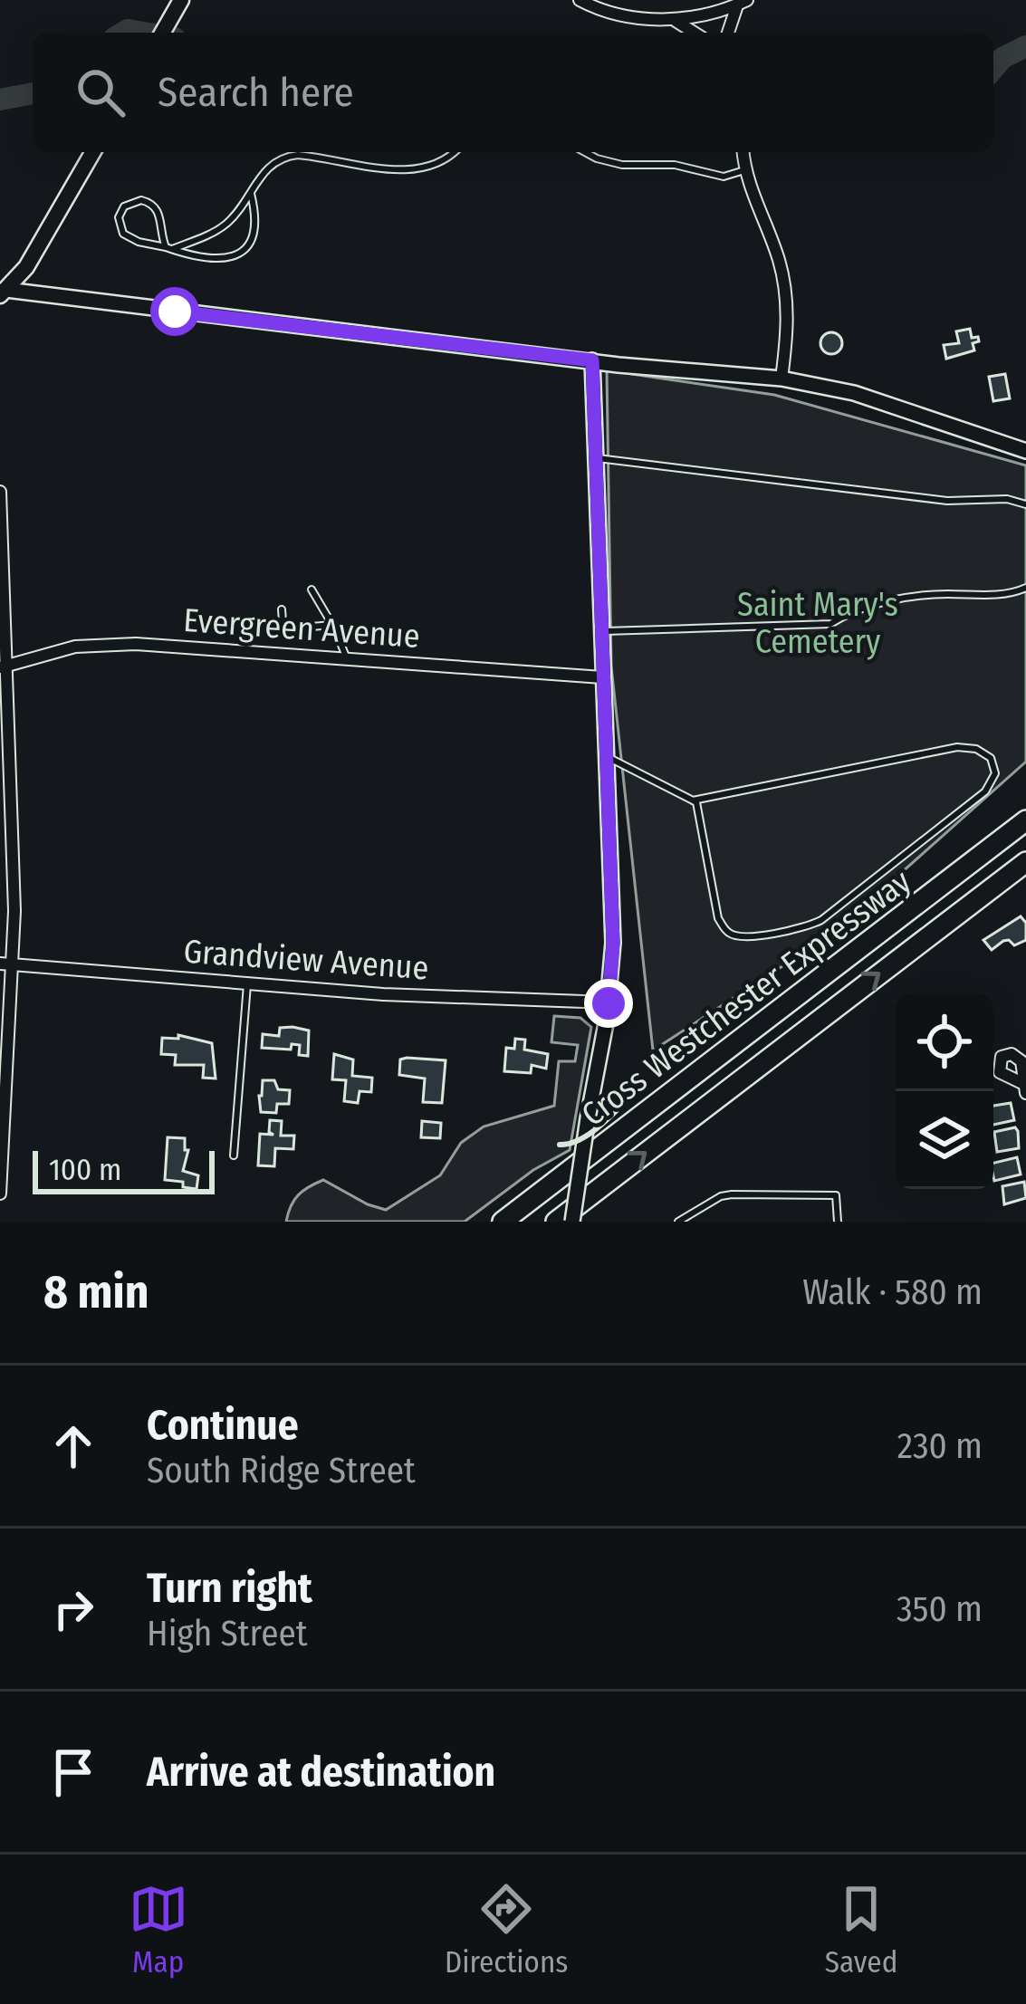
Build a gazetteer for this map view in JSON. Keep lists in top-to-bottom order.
{
  "streets": {
    "highway": ["Cross Westchester Expressway"],
    "street": ["Evergreen Avenue", "Grandview Avenue"]
  },
  "parks": ["Saint Mary's Cemetery"],
  "scale_bar": "100 m",
  "page": {
    "search": "Search here",
    "scale": "100 m",
    "heading": ["8 min", "Walk · 580 m"],
    "list": [
      ["Continue", "South Ridge Street", "230 m"],
      ["Turn right", "High Street", "350 m"],
      "Arrive at destination"
    ],
    "nav": ["Map", "Directions", "Saved"]
  }
}
